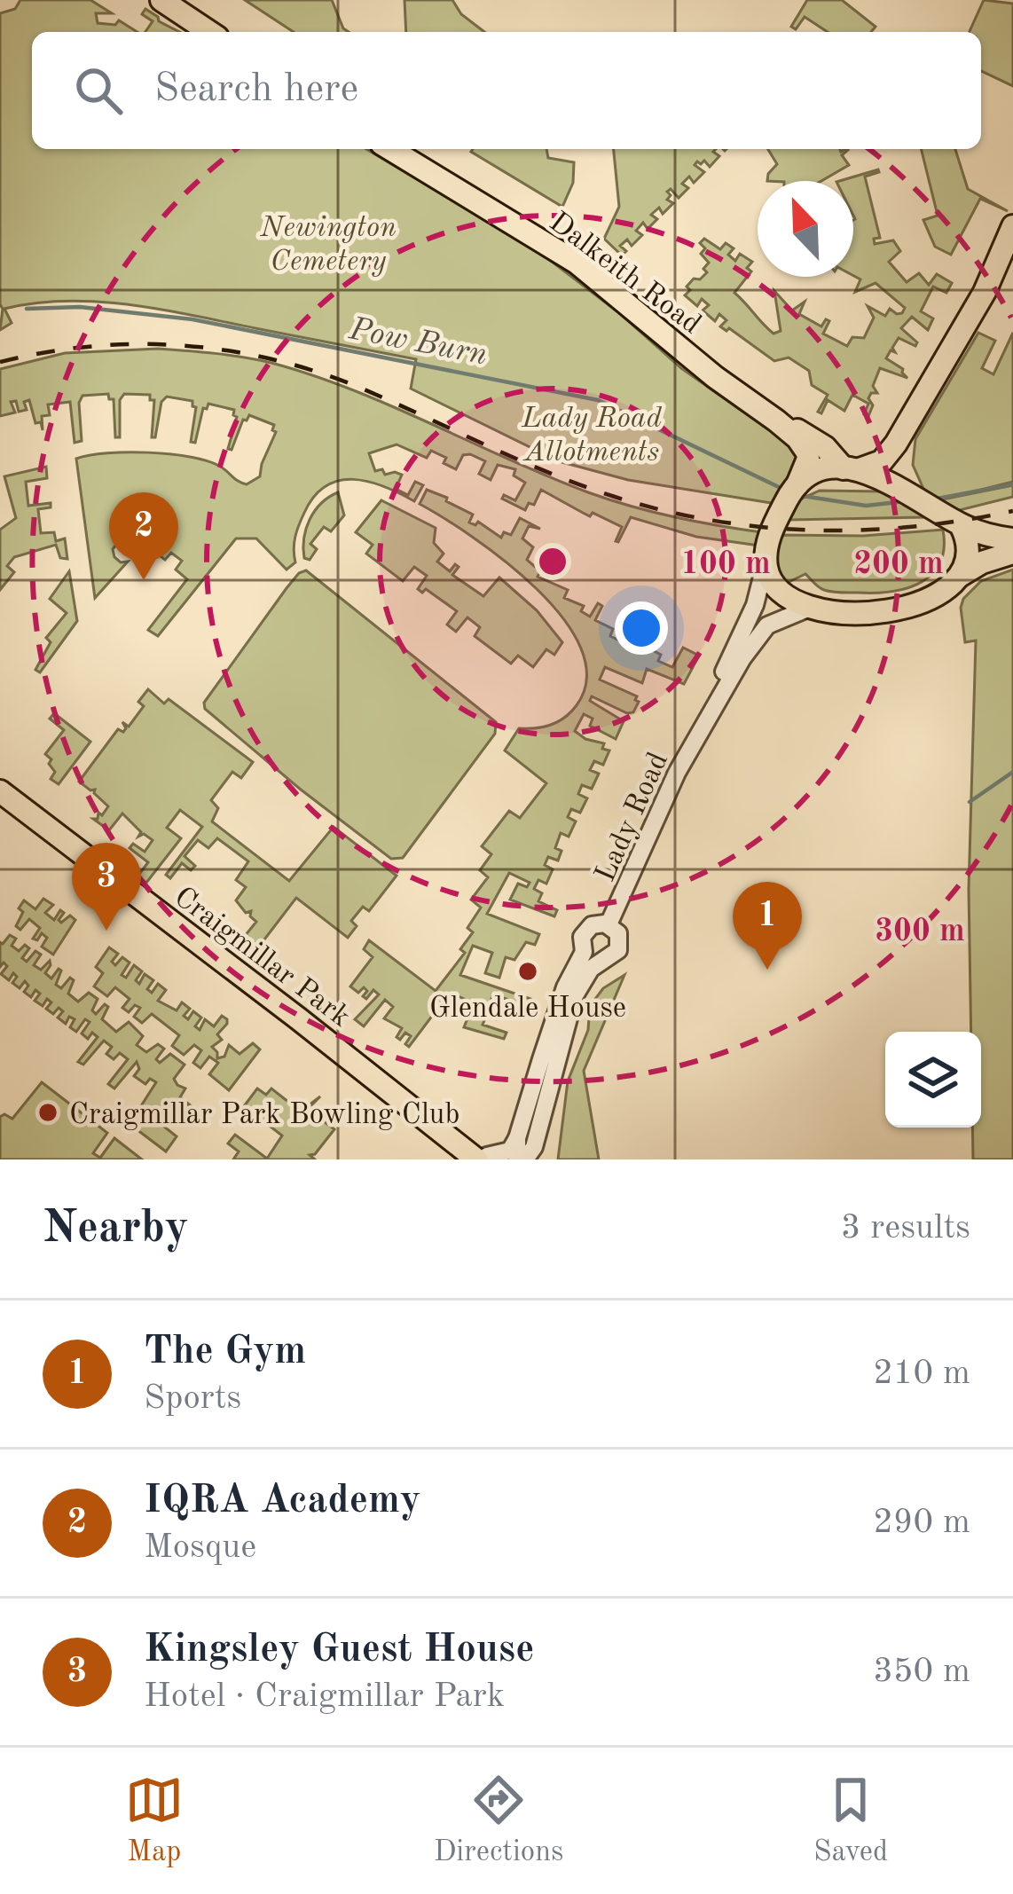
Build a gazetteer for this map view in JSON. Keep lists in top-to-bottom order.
{
  "streets": {
    "main road": ["Dalkeith Road", "Craigmillar Park"],
    "street": ["Lady Road"]
  },
  "crossings": [
    ["Dalkeith Road", "Lady Road"]
  ],
  "water": ["Pow Burn"],
  "parks": ["Newington Cemetery", "Lady Road Allotments"],
  "places": ["Glendale House", "Craigmillar Park Bowling Club"],
  "north": "top left",
  "page": {
    "search": "Search here",
    "pins": ["2", "3", "1"],
    "heading": ["Nearby", "3 results"],
    "list": [
      {
        "mark": "1",
        "name": "The Gym",
        "note": "Sports",
        "value": "210 m"
      },
      {
        "mark": "2",
        "name": "IQRA Academy",
        "note": "Mosque",
        "value": "290 m"
      },
      {
        "mark": "3",
        "name": "Kingsley Guest House",
        "note": "Hotel · Craigmillar Park",
        "value": "350 m"
      }
    ],
    "nav": ["Map", "Directions", "Saved"]
  },
  "rings": ["100 m", "200 m", "300 m"]
}
